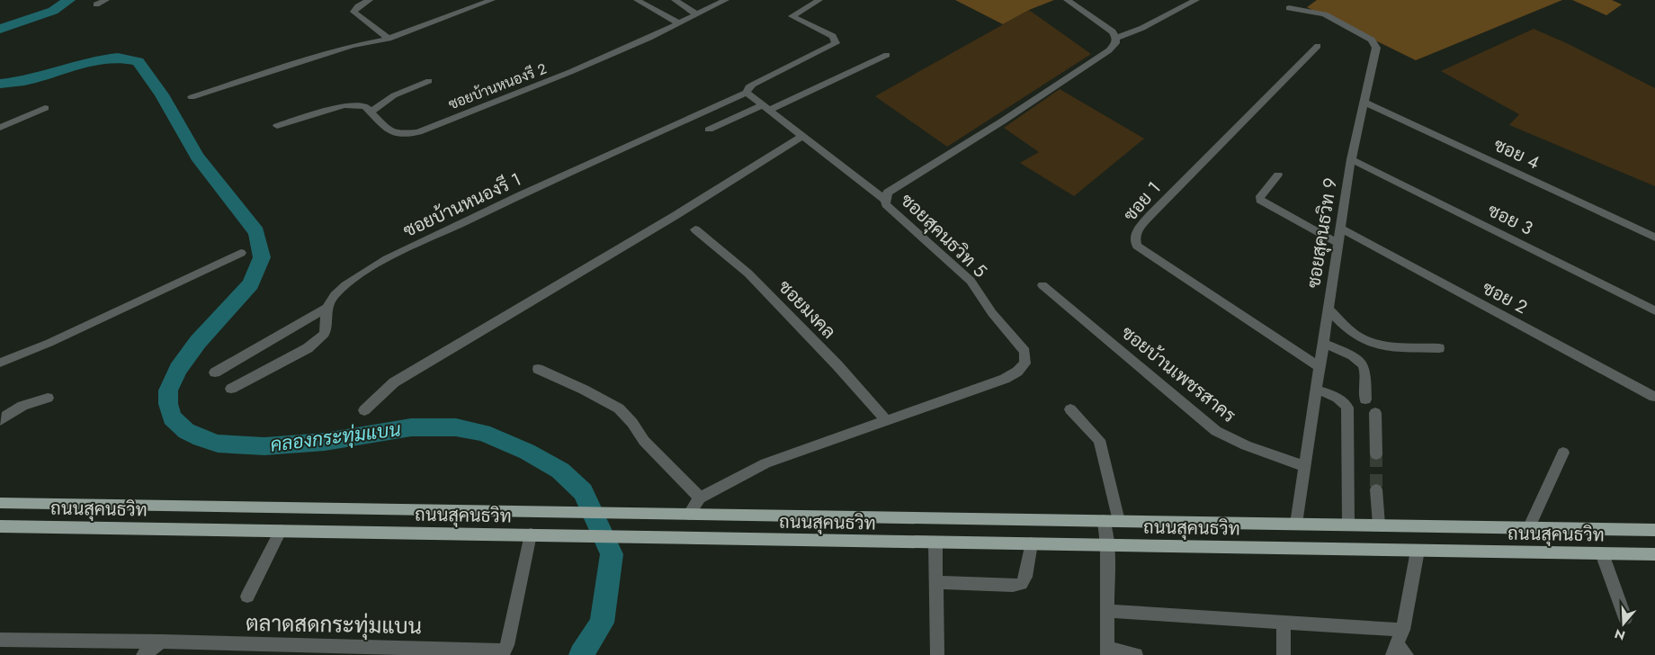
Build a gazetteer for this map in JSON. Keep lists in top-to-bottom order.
{
  "streets": {
    "main road": ["ถนนสุคนธวิท"],
    "street": [
      "ซอยบ้านหนองรี 2",
      "ซอย 4",
      "ซอย 1",
      "ซอยบ้านหนองรี 1",
      "ซอย 3",
      "ซอยสุคนธวิท 9",
      "ซอยสุคนธวิท 5",
      "ซอย 2",
      "ซอยมงคล",
      "ซอยบ้านเพชรสาคร",
      "ตลาดสดกระทุ่มแบน"
    ]
  },
  "crossings": [
    ["ซอย 4", "ซอยสุคนธวิท 9"],
    ["ซอย 1", "ซอยสุคนธวิท 9"],
    ["ซอย 3", "ซอยสุคนธวิท 9"],
    ["ซอยสุคนธวิท 9", "ซอย 2"],
    ["ซอยสุคนธวิท 9", "ซอยบ้านเพชรสาคร"],
    ["ซอยสุคนธวิท 9", "ถนนสุคนธวิท"],
    ["ซอยสุคนธวิท 5", "ซอยมงคล"],
    ["ซอยสุคนธวิท 5", "ถนนสุคนธวิท"]
  ],
  "water": ["คลองกระทุ่มแบน"],
  "north": "bottom"
}
